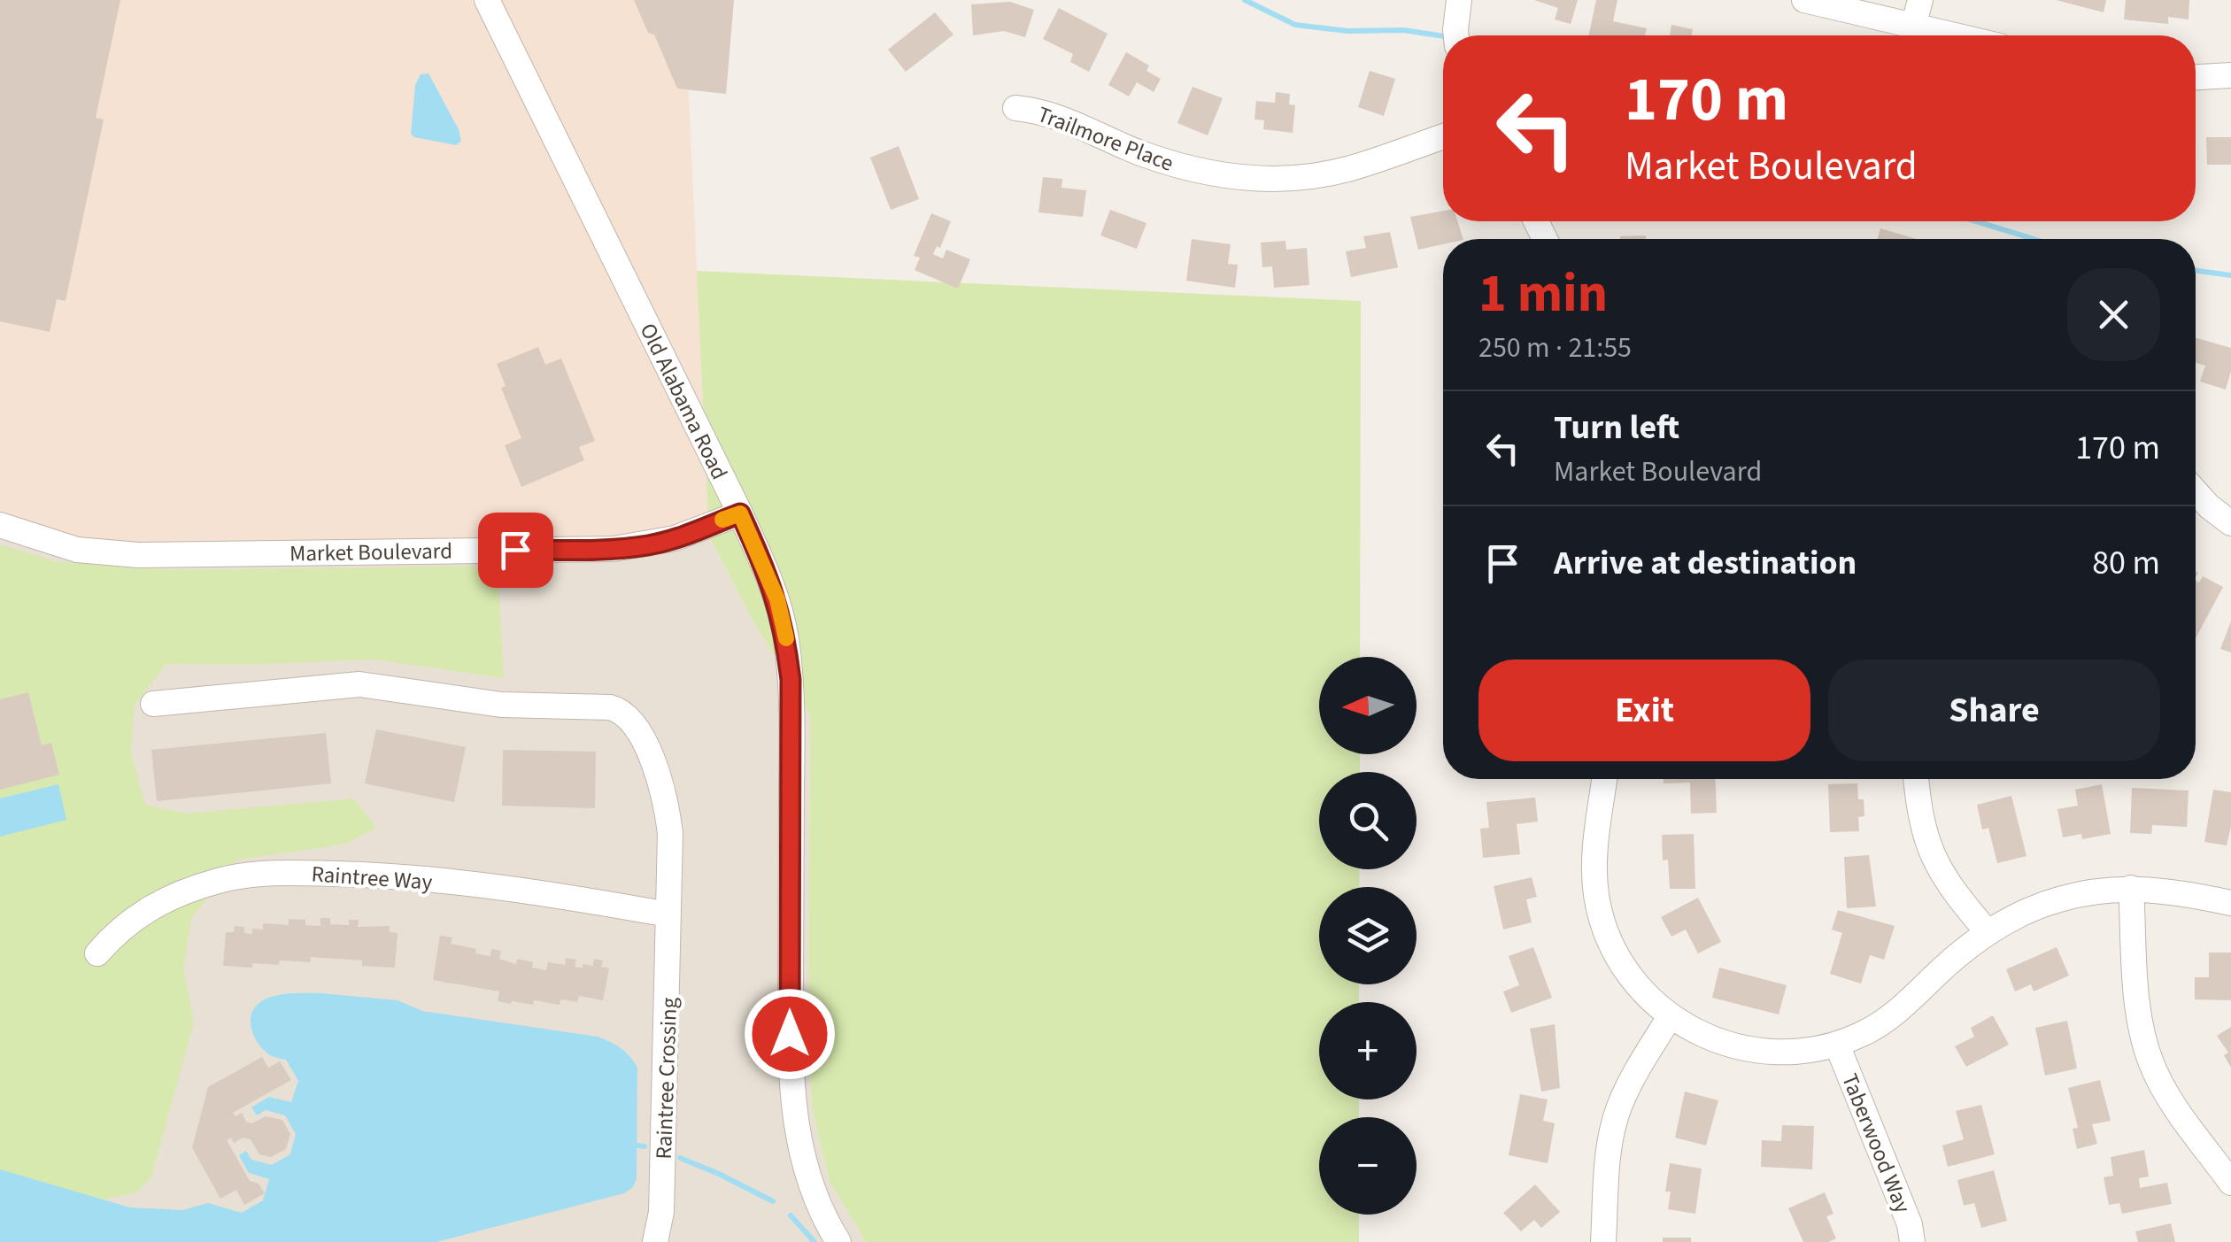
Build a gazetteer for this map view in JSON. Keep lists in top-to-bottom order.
{
  "streets": {
    "street": [
      "Trailmore Place",
      "Old Alabama Road",
      "Market Boulevard",
      "Raintree Way",
      "Raintree Crossing",
      "Taberwood Way"
    ]
  },
  "crossings": [
    ["Old Alabama Road", "Market Boulevard"],
    ["Raintree Way", "Raintree Crossing"]
  ],
  "north": "left",
  "page": {
    "turn": ["170 m", "Market Boulevard"],
    "heading": ["1 min", "250 m · 21:55"],
    "list": [
      {
        "name": "Turn left",
        "note": "Market Boulevard",
        "value": "170 m"
      },
      {
        "name": "Arrive at destination",
        "value": "80 m"
      }
    ],
    "buttons": ["Exit", "Share"],
    "map_buttons": ["+", "−"]
  }
}
